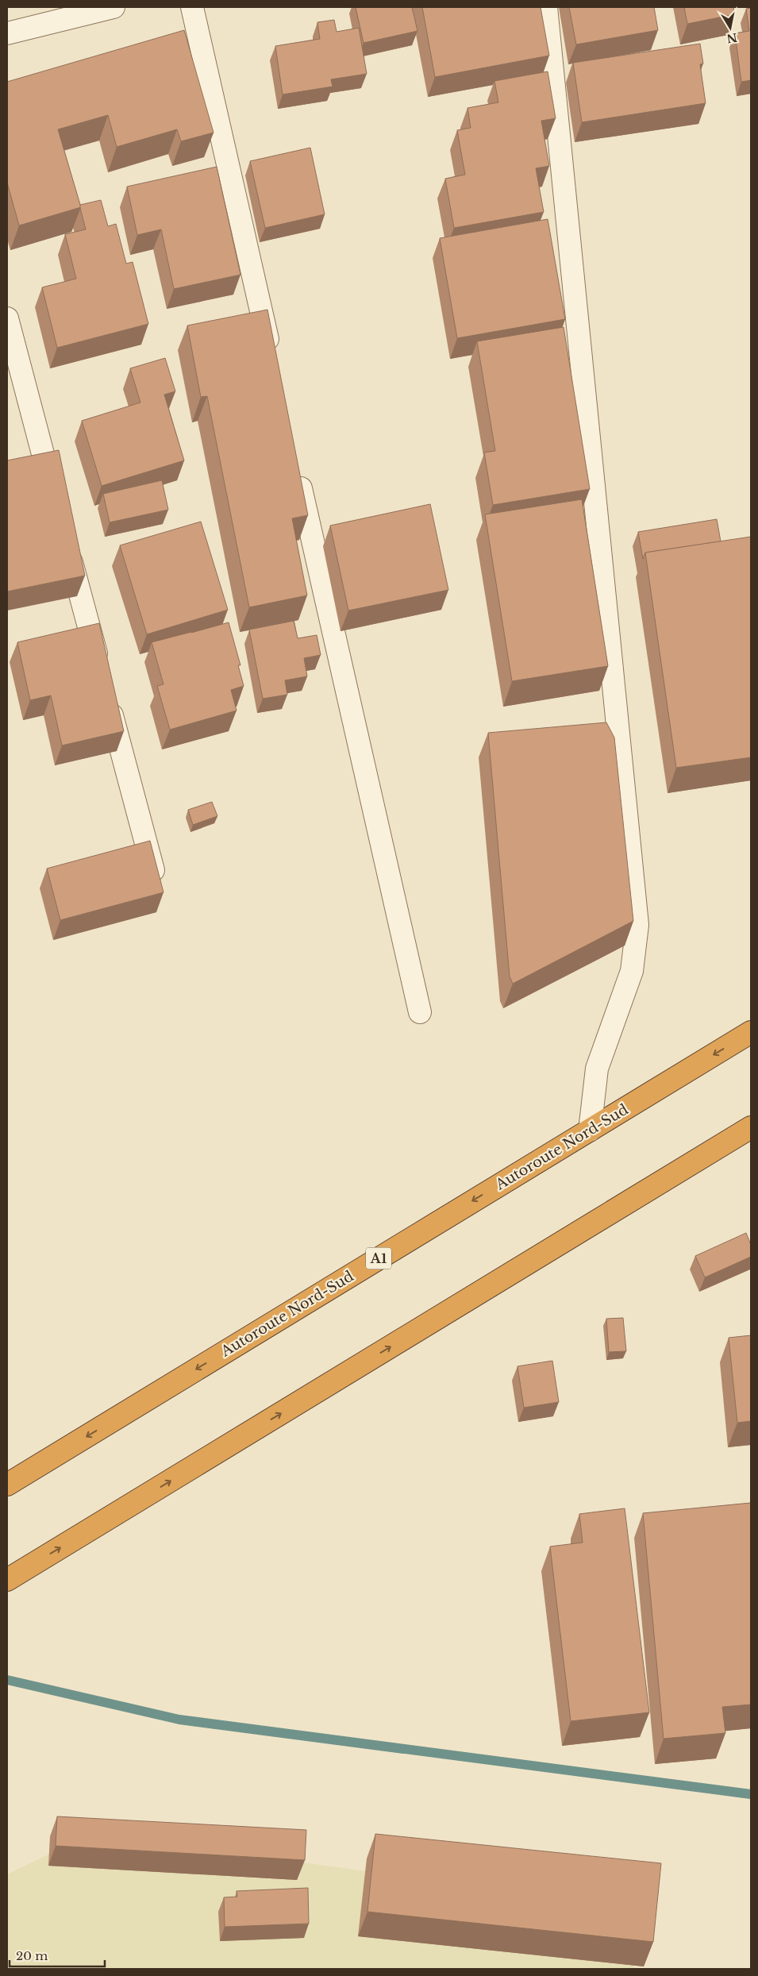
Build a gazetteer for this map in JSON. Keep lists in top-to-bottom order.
{
  "streets": {
    "highway": ["Autoroute Nord-Sud", "A1"]
  },
  "scale_bar": "20 m",
  "north": "bottom"
}
